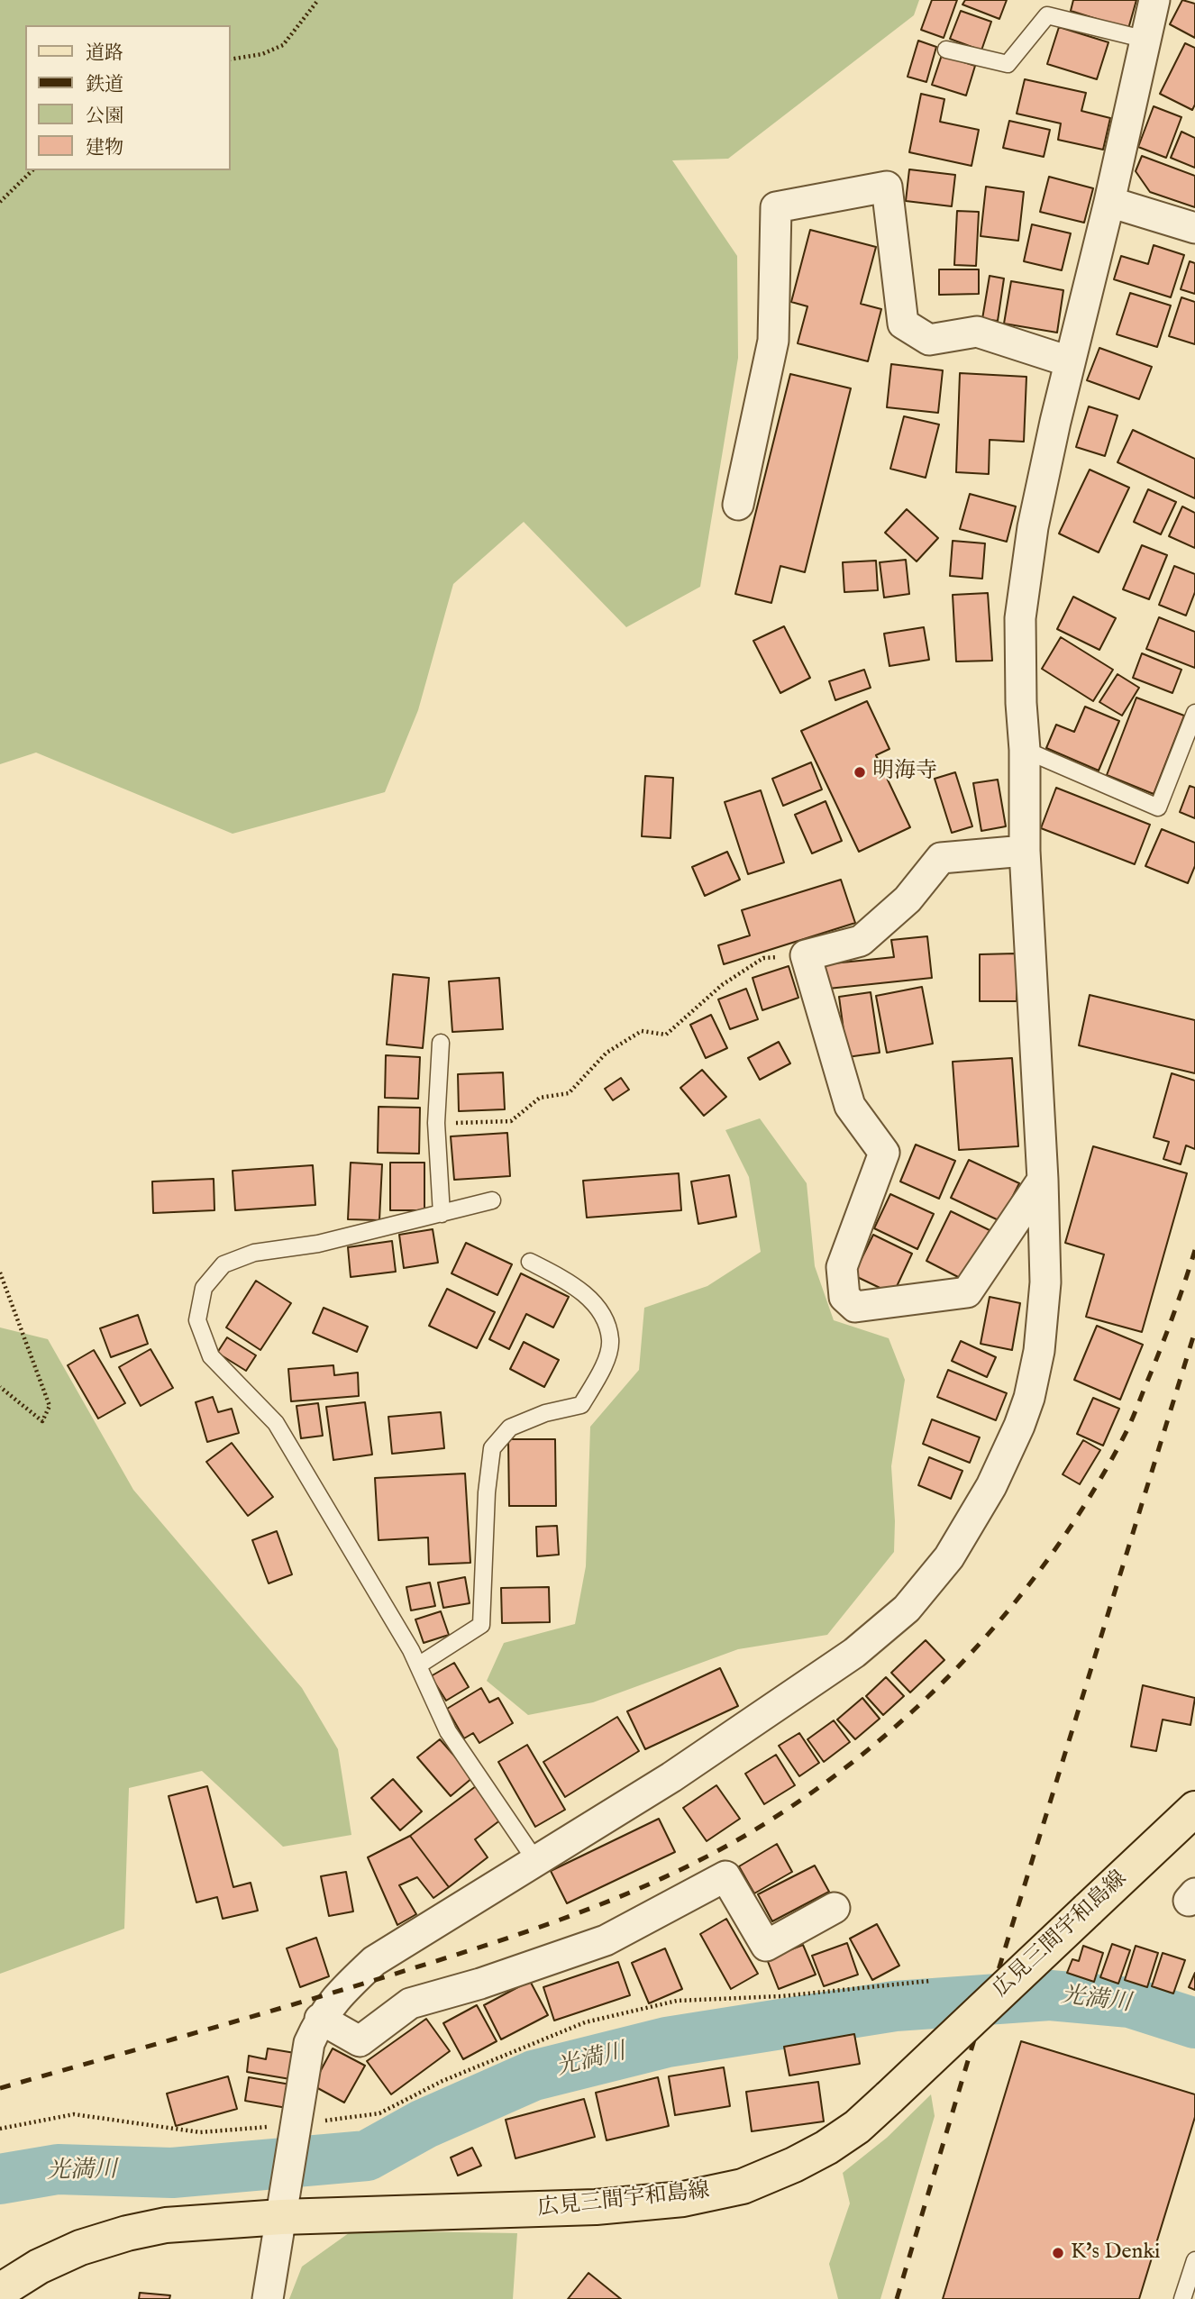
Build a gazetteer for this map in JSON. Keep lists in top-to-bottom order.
{
  "streets": {
    "main road": ["広見三間宇和島線"]
  },
  "water": ["光満川"],
  "places": ["明海寺", "K's Denki"],
  "legend": [
    "道路",
    "鉄道",
    "公園",
    "建物"
  ]
}
